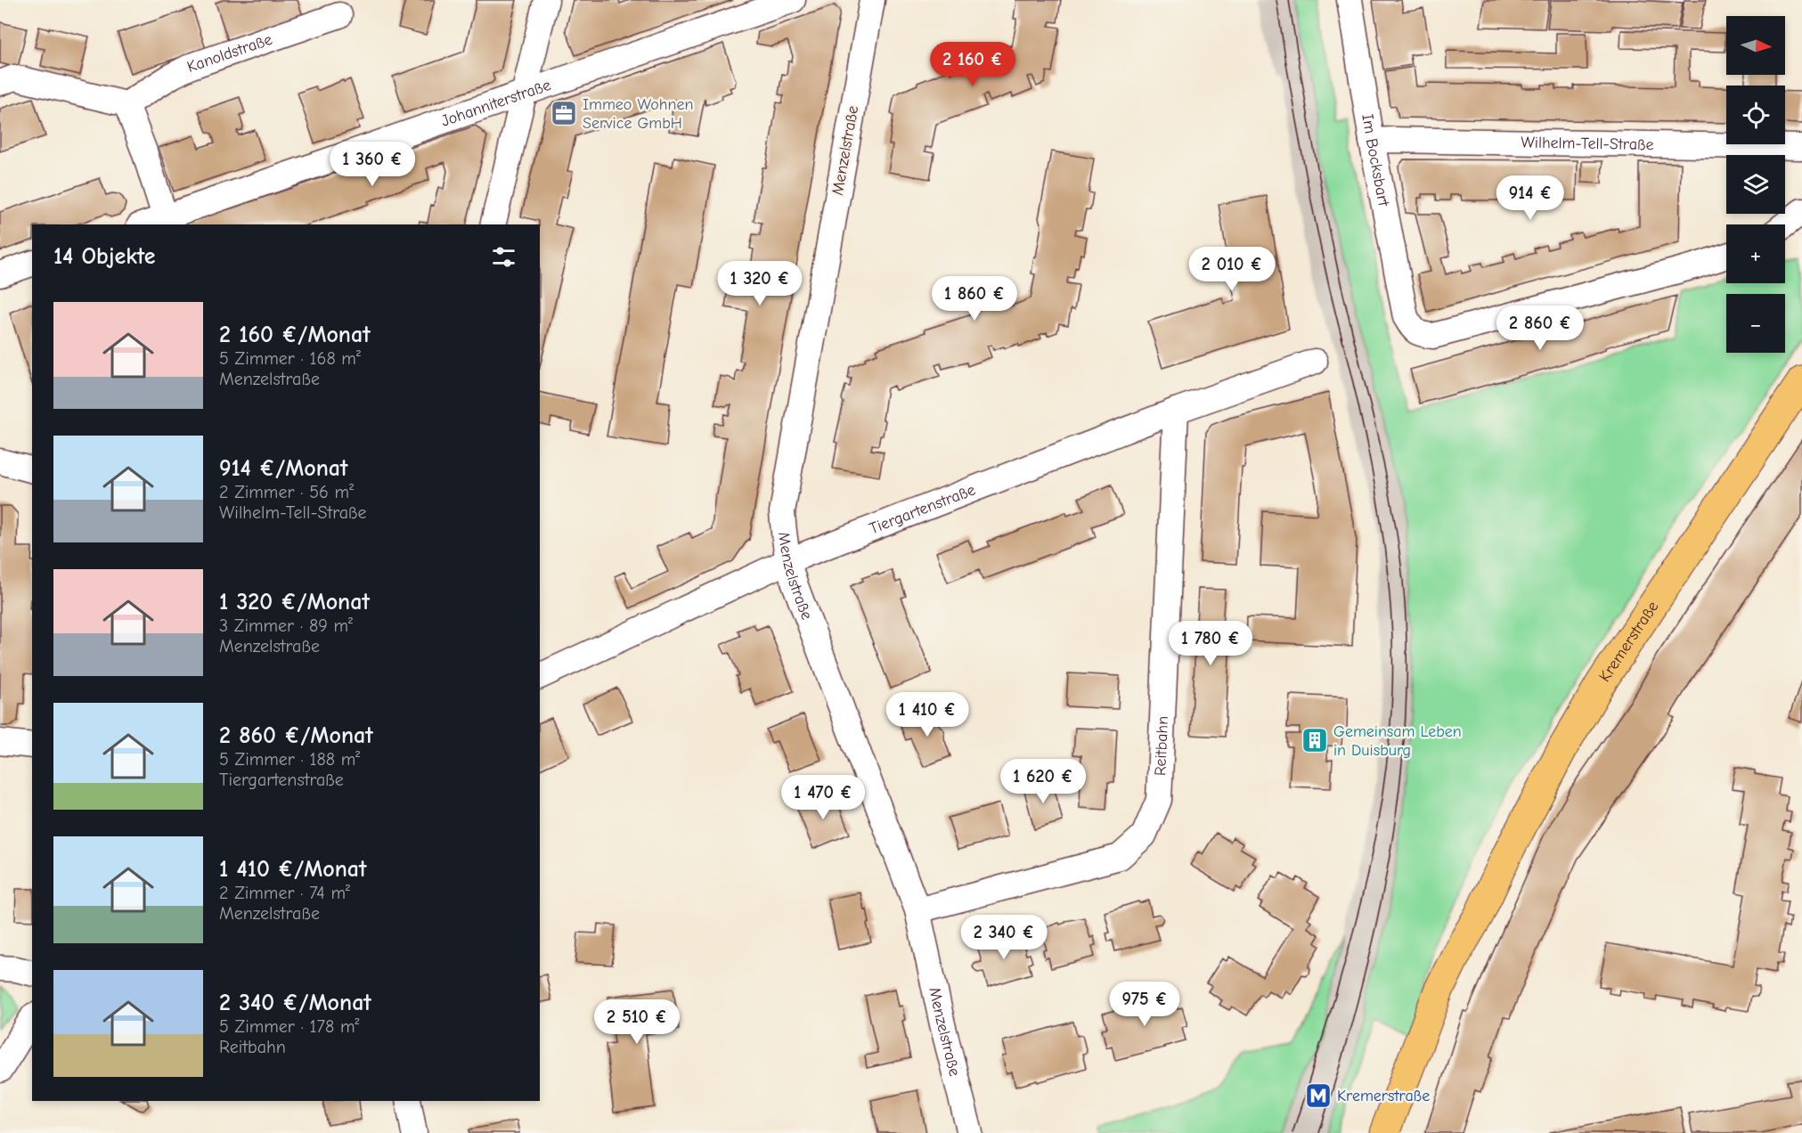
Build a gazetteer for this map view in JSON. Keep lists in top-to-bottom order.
{
  "streets": {
    "main road": ["Kremerstraße"],
    "street": [
      "Kanoldstraße",
      "Johanniterstraße",
      "Wilhelm-Tell-Straße",
      "Menzelstraße",
      "Im Bocksbart",
      "Tiergartenstraße",
      "Reitbahn"
    ]
  },
  "crossings": [
    ["Wilhelm-Tell-Straße", "Im Bocksbart"],
    ["Menzelstraße", "Tiergartenstraße"],
    ["Menzelstraße", "Reitbahn"],
    ["Tiergartenstraße", "Reitbahn"]
  ],
  "places": {
    "office": ["Immeo Wohnen Service GmbH"],
    "building": ["Gemeinsam Leben in Duisburg"],
    "metro station": ["Kremerstraße"]
  },
  "north": "right",
  "page": {
    "map_buttons": ["+", "−"],
    "price": [
      "2 160 €",
      "1 360 €",
      "914 €",
      "2 010 €",
      "1 320 €",
      "1 860 €",
      "2 860 €",
      "1 780 €",
      "1 410 €",
      "1 620 €",
      "1 470 €",
      "2 340 €",
      "975 €",
      "2 510 €"
    ],
    "heading": "14 Objekte",
    "list": [
      {
        "name": "2 160 €/Monat",
        "note": "5 Zimmer · 168 m² · Menzelstraße"
      },
      {
        "name": "914 €/Monat",
        "note": "2 Zimmer · 56 m² · Wilhelm-Tell-Straße"
      },
      {
        "name": "1 320 €/Monat",
        "note": "3 Zimmer · 89 m² · Menzelstraße"
      },
      {
        "name": "2 860 €/Monat",
        "note": "5 Zimmer · 188 m² · Tiergartenstraße"
      },
      {
        "name": "1 410 €/Monat",
        "note": "2 Zimmer · 74 m² · Menzelstraße"
      },
      {
        "name": "2 340 €/Monat",
        "note": "5 Zimmer · 178 m² · Reitbahn"
      }
    ]
  }
}
